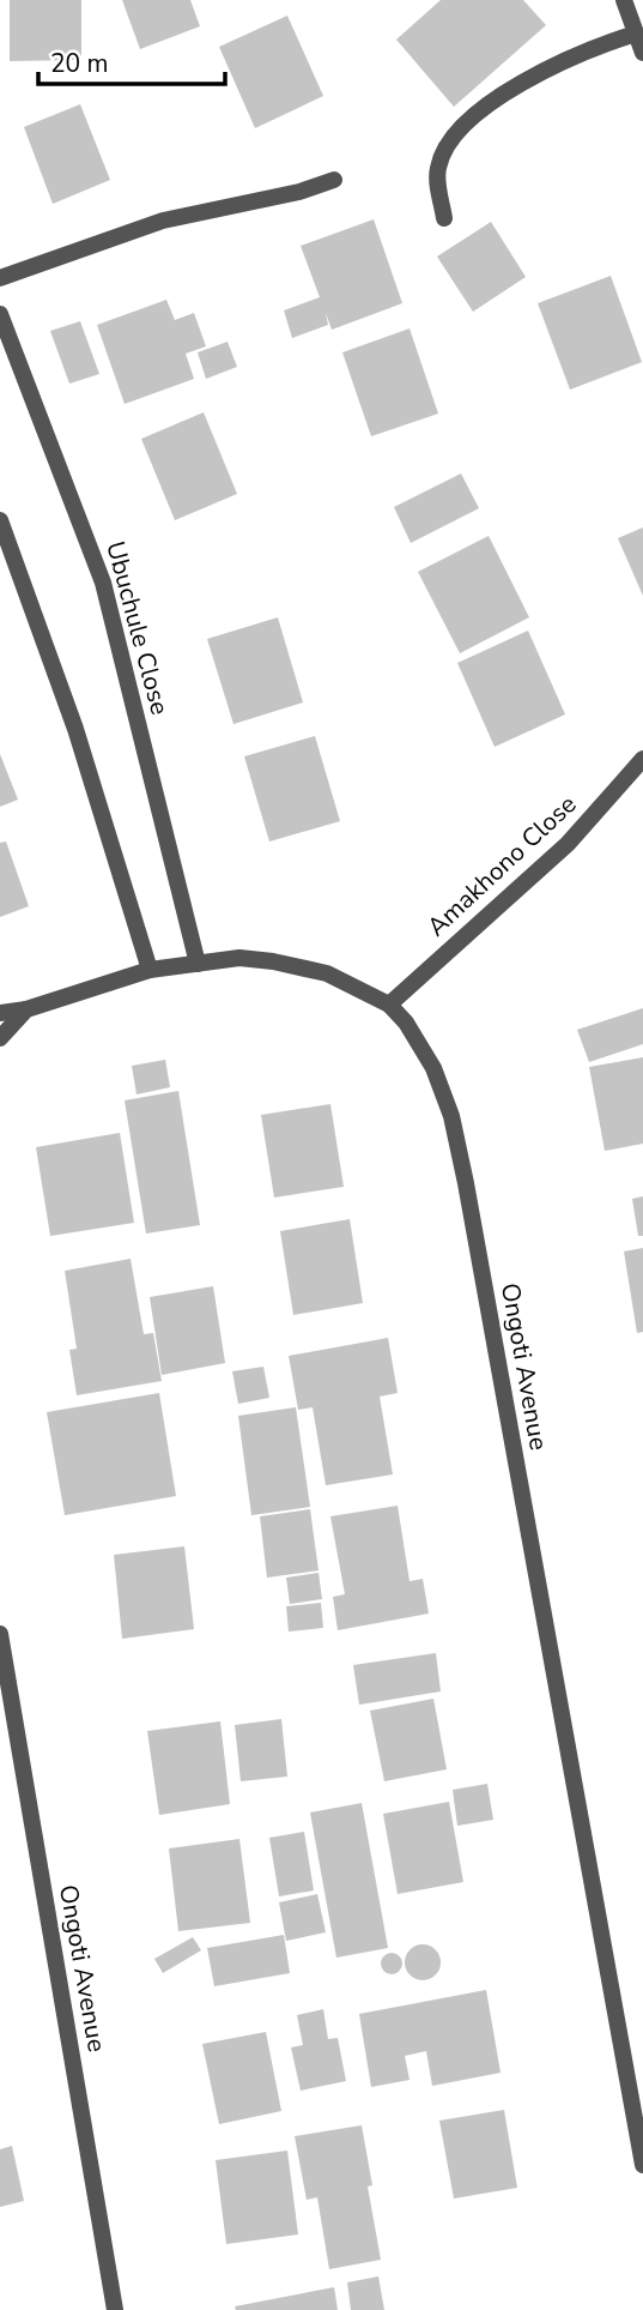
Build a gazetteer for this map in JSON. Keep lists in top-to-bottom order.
{
  "streets": {
    "street": ["Ubuchule Close", "Amakhono Close", "Ongoti Avenue"]
  },
  "crossings": [
    ["Ubuchule Close", "Ongoti Avenue"],
    ["Amakhono Close", "Ongoti Avenue"]
  ],
  "scale_bar": "20 m"
}
